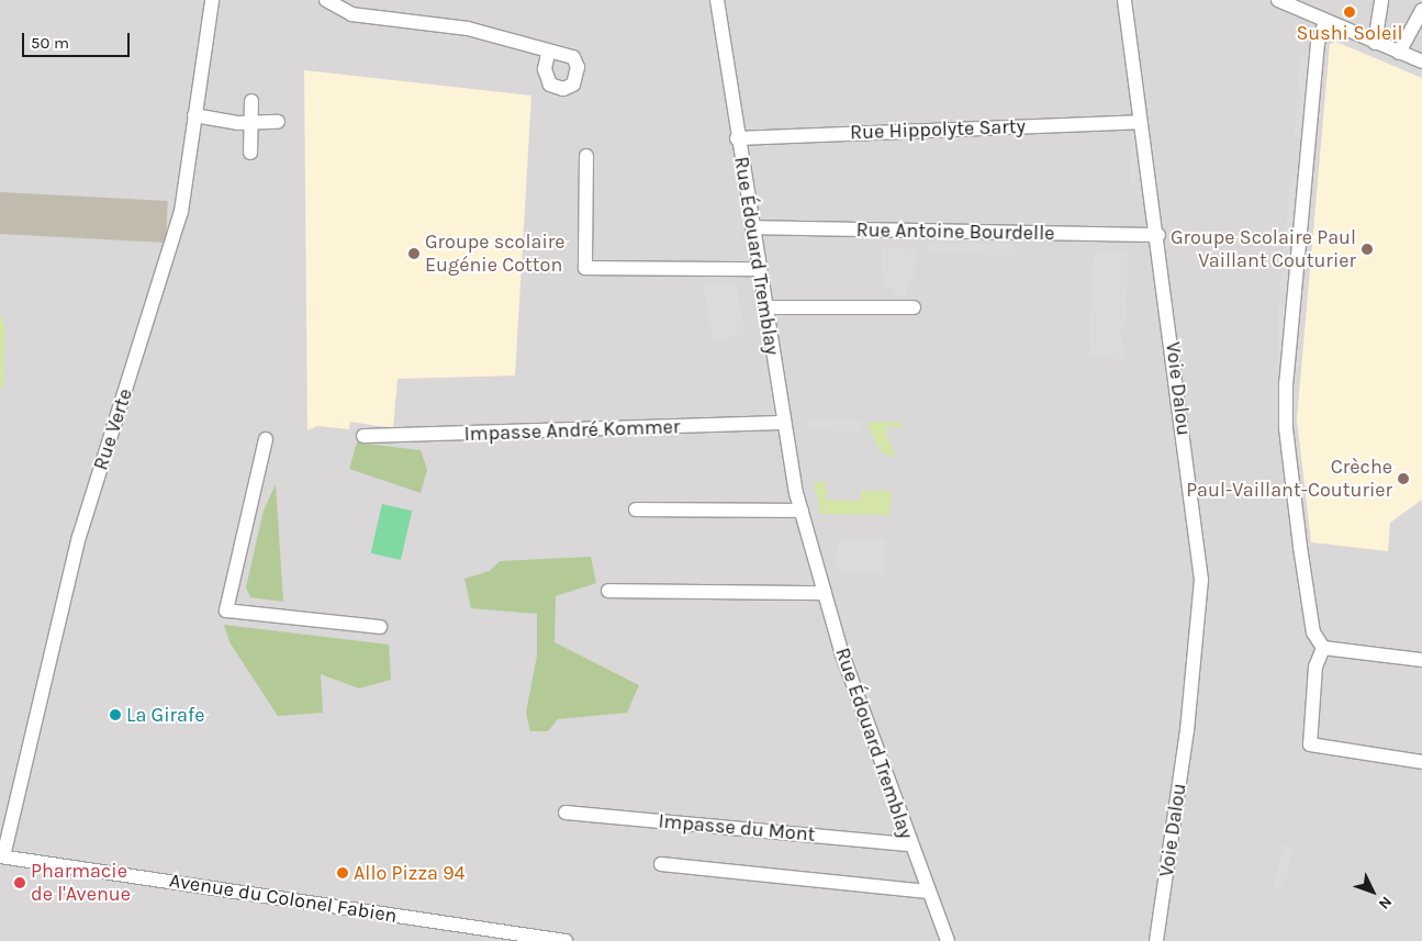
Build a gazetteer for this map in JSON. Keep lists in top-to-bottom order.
{
  "streets": {
    "street": [
      "Rue Hippolyte Sarty",
      "Rue Antoine Bourdelle",
      "Rue Édouard Tremblay",
      "Voie Dalou",
      "Rue Verte",
      "Impasse André Kommer",
      "Impasse du Mont",
      "Avenue du Colonel Fabien"
    ]
  },
  "crossings": [
    ["Rue Hippolyte Sarty", "Rue Édouard Tremblay"],
    ["Rue Hippolyte Sarty", "Voie Dalou"],
    ["Rue Antoine Bourdelle", "Rue Édouard Tremblay"],
    ["Rue Antoine Bourdelle", "Voie Dalou"],
    ["Rue Édouard Tremblay", "Impasse André Kommer"],
    ["Rue Édouard Tremblay", "Impasse du Mont"],
    ["Rue Verte", "Avenue du Colonel Fabien"]
  ],
  "places": [
    "Sushi Soleil",
    "Groupe Scolaire Paul Vaillant Couturier",
    "Groupe scolaire Eugénie Cotton",
    "Crèche Paul-Vaillant-Couturier",
    "La Girafe",
    "Allo Pizza 94",
    "Pharmacie de l'Avenue"
  ],
  "scale_bar": "50 m",
  "north": "bottom right"
}
